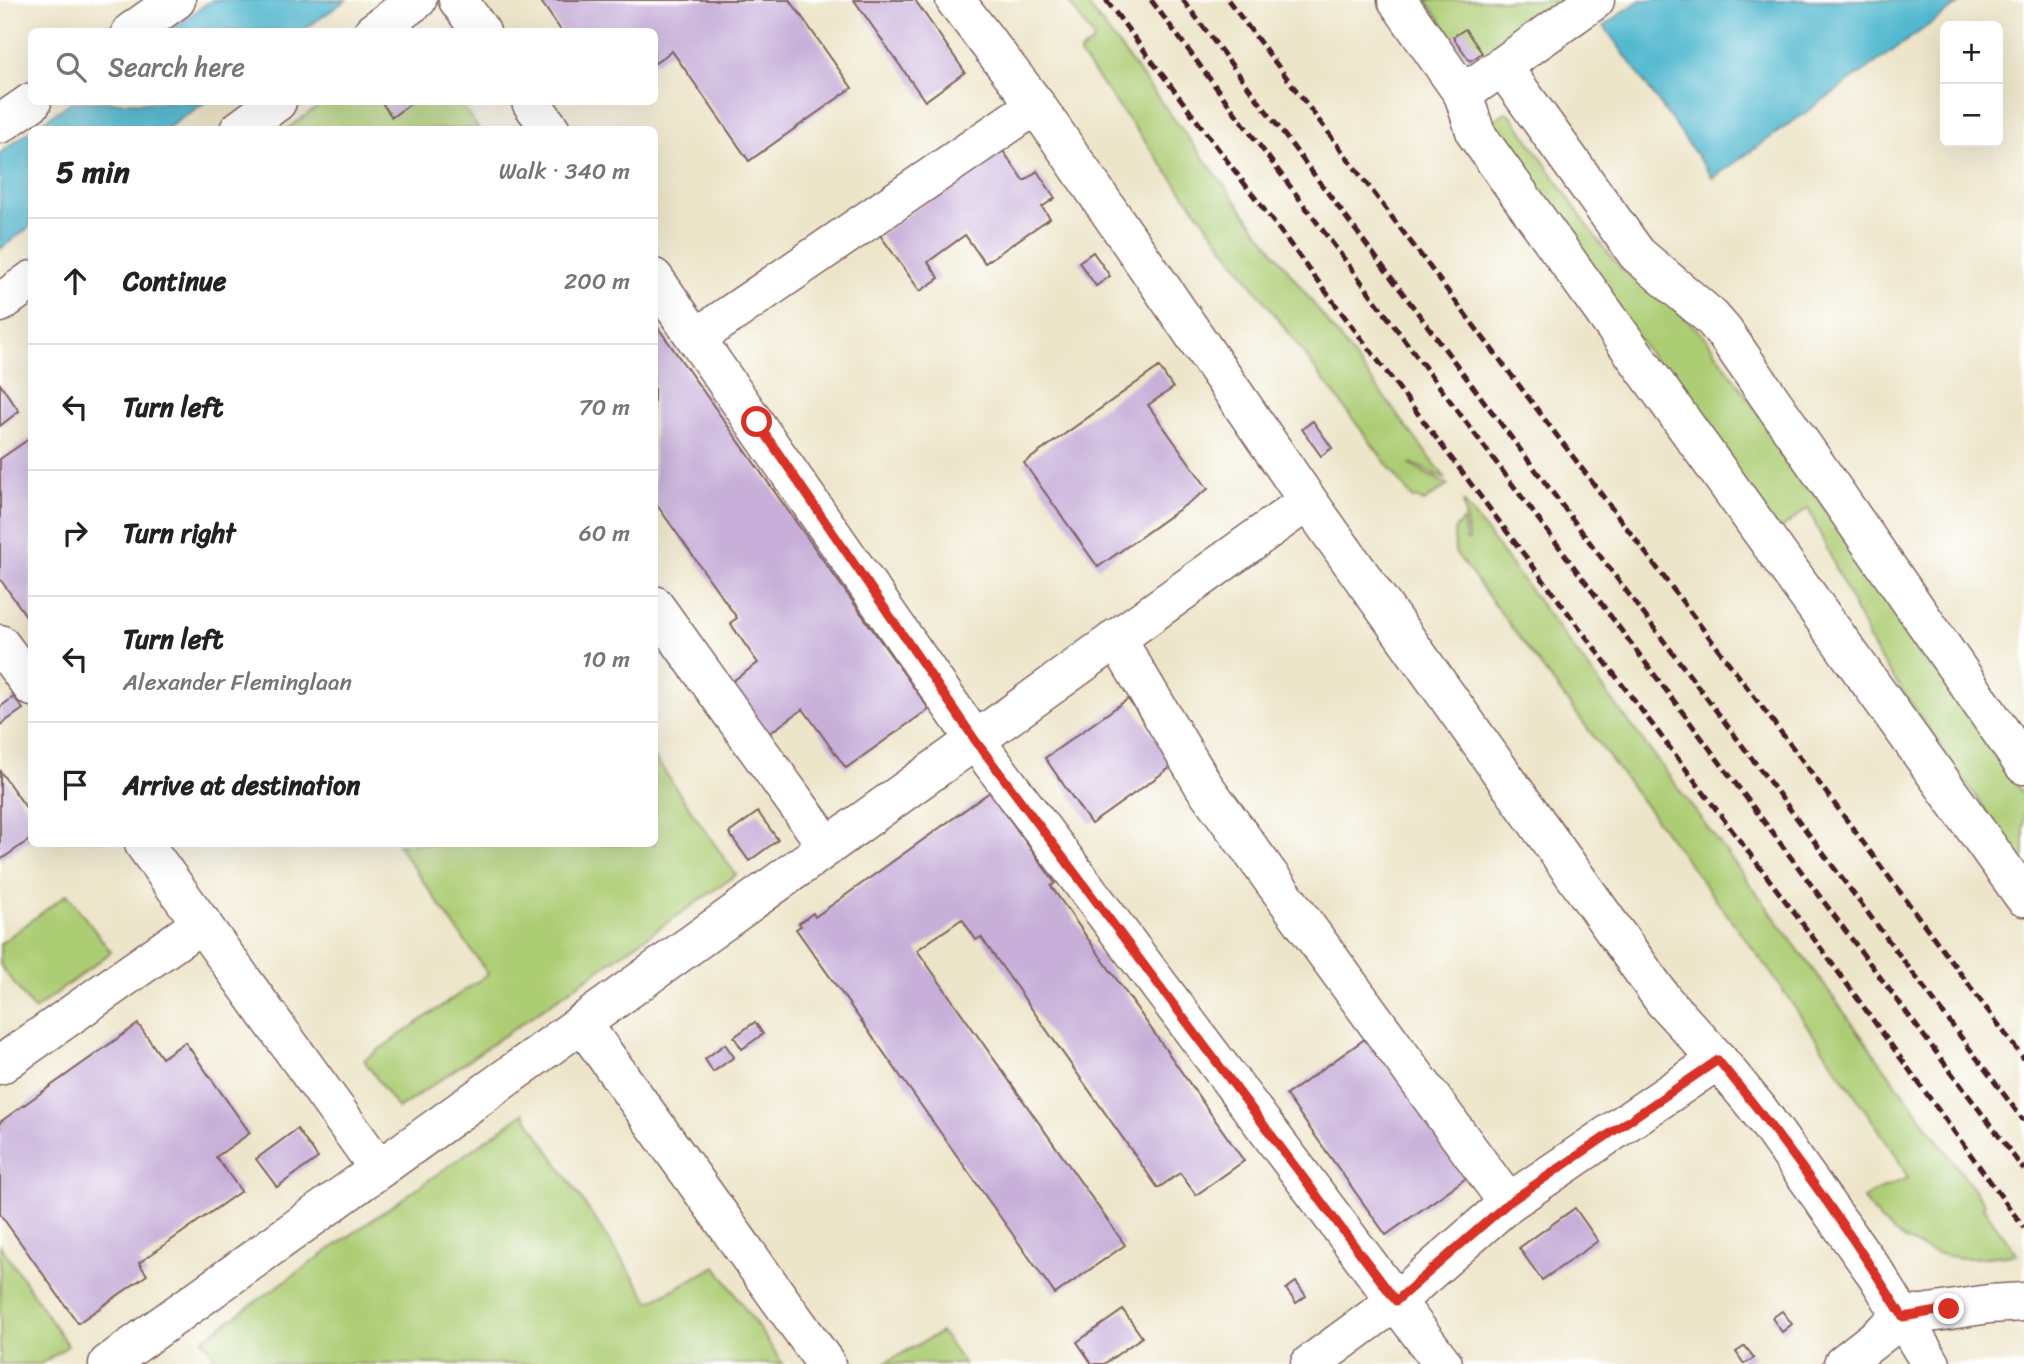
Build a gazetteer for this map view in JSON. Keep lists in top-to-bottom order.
{
  "page": {
    "map_buttons": ["+", "−"],
    "search": "Search here",
    "heading": ["5 min", "Walk · 340 m"],
    "list": [
      ["Continue", "200 m"],
      ["Turn left", "70 m"],
      ["Turn right", "60 m"],
      ["Turn left", "Alexander Fleminglaan", "10 m"],
      "Arrive at destination"
    ]
  }
}
